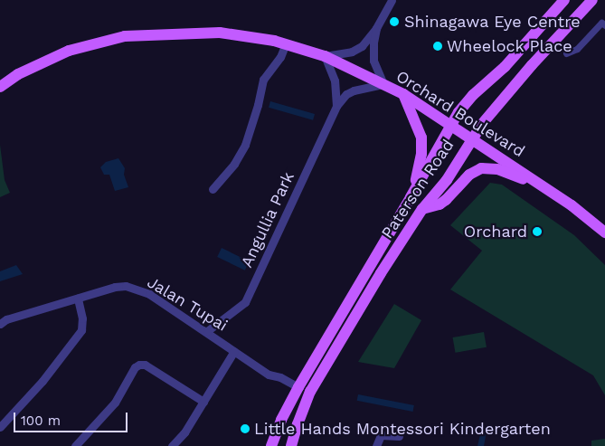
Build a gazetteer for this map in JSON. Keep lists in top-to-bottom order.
{
  "streets": {
    "main road": ["Orchard Boulevard", "Paterson Road"],
    "street": ["Angullia Park", "Jalan Tupai"]
  },
  "crossings": [
    ["Orchard Boulevard", "Paterson Road"],
    ["Orchard Boulevard", "Angullia Park"],
    ["Paterson Road", "Jalan Tupai"],
    ["Angullia Park", "Jalan Tupai"]
  ],
  "places": [
    "Shinagawa Eye Centre",
    "Wheelock Place",
    "Orchard",
    "Little Hands Montessori Kindergarten"
  ],
  "scale_bar": "100 m"
}
